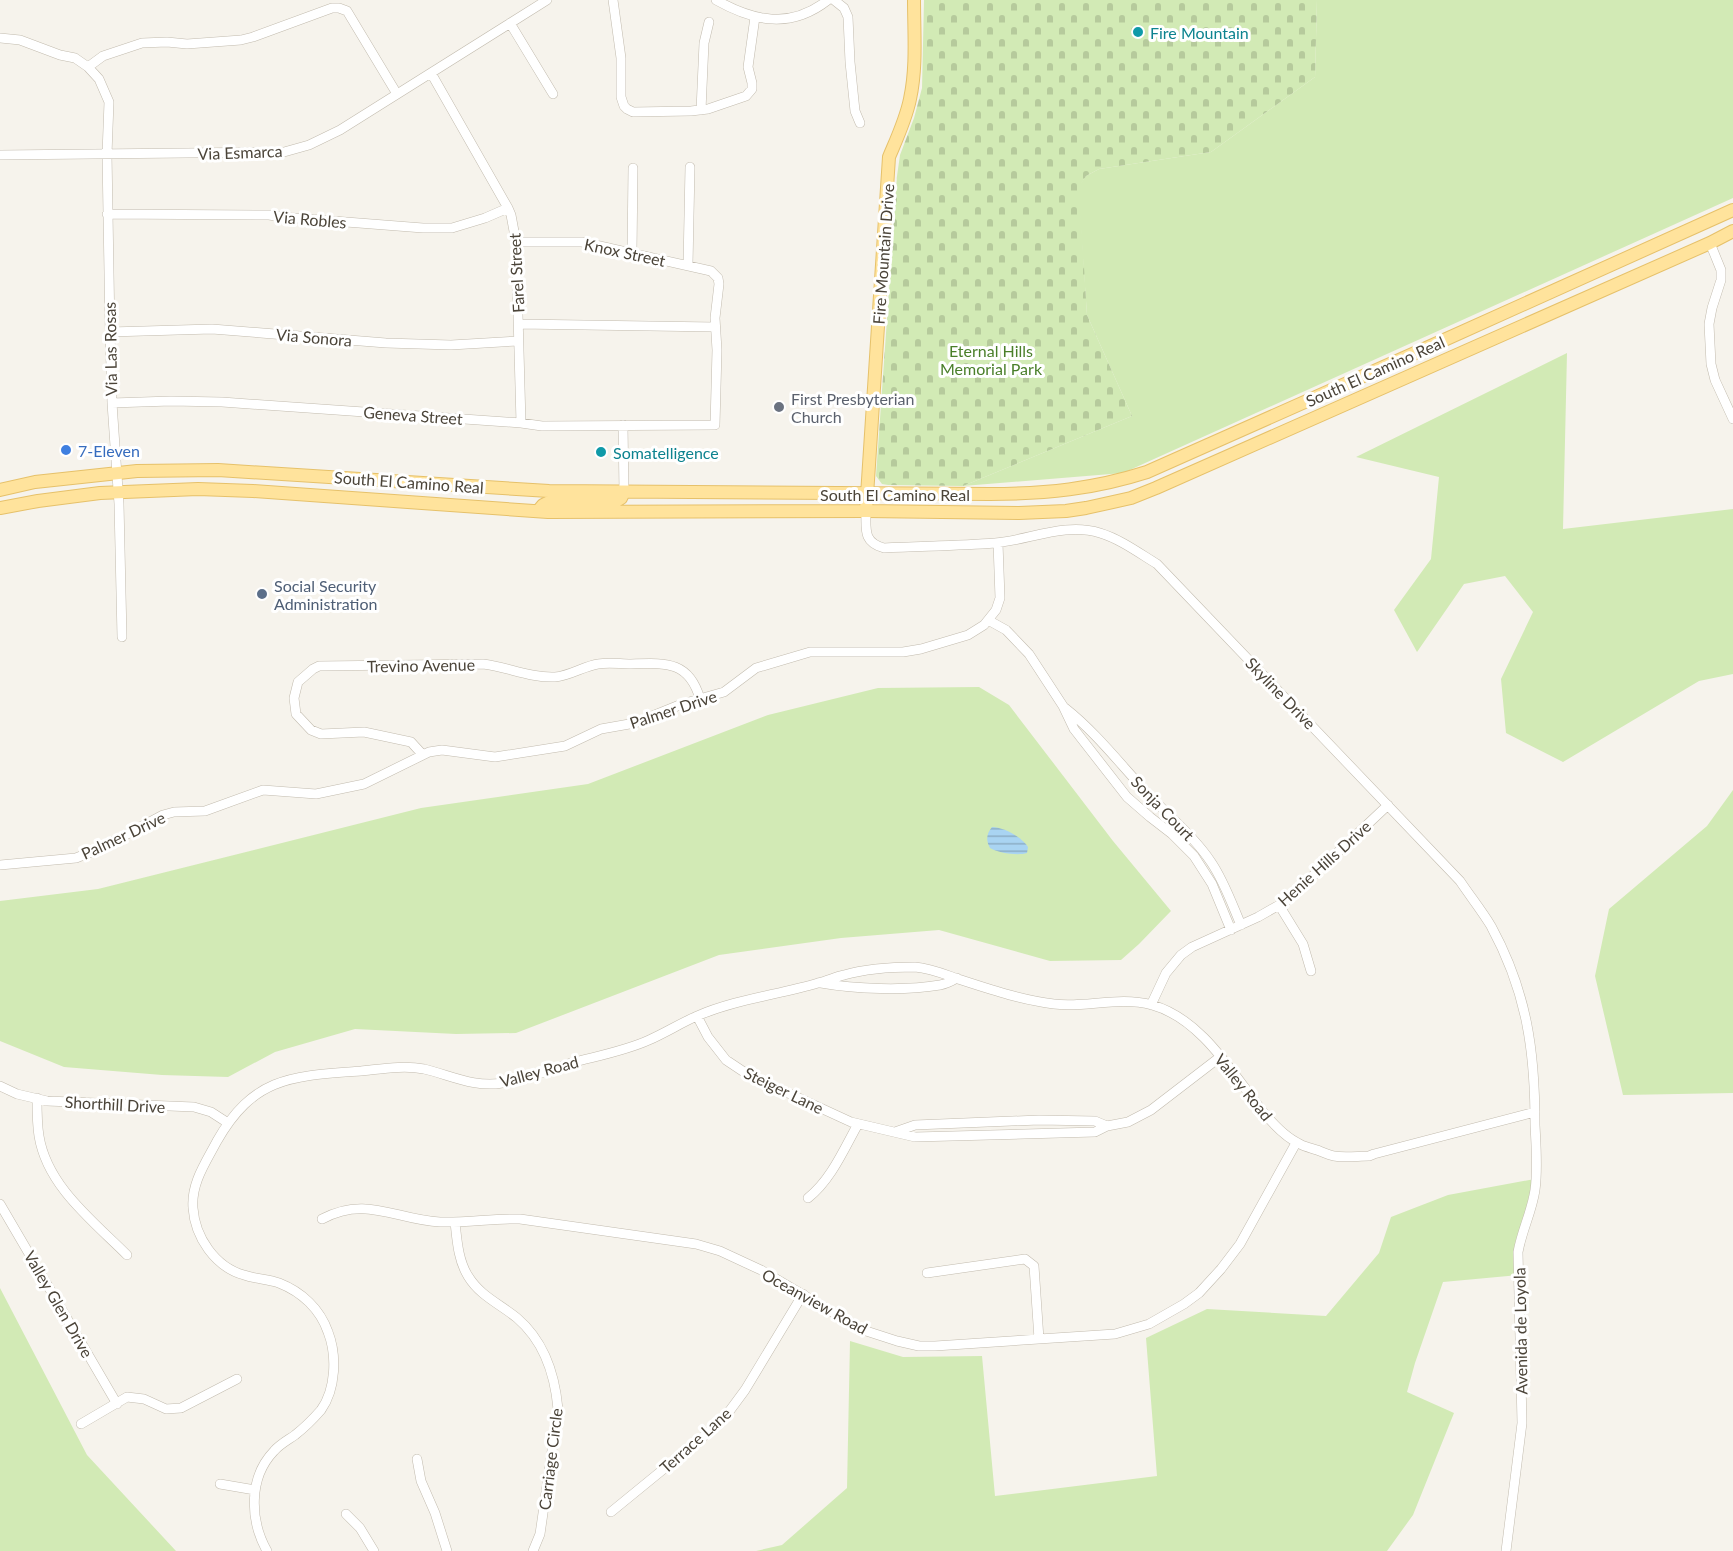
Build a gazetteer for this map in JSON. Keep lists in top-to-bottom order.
{
  "streets": {
    "main road": ["Fire Mountain Drive", "South El Camino Real"],
    "street": [
      "Via Esmarca",
      "Via Robles",
      "Knox Street",
      "Farel Street",
      "Via Sonora",
      "Via Las Rosas",
      "Geneva Street",
      "Trevino Avenue",
      "Skyline Drive",
      "Palmer Drive",
      "Sonja Court",
      "Henie Hills Drive",
      "Valley Road",
      "Steiger Lane",
      "Shorthill Drive",
      "Oceanview Road",
      "Valley Glen Drive",
      "Avenida de Loyola",
      "Terrace Lane",
      "Carriage Circle"
    ]
  },
  "crossings": [
    ["Via Esmarca", "Farel Street"],
    ["Via Esmarca", "Via Las Rosas"],
    ["Via Robles", "Farel Street"],
    ["Via Robles", "Via Las Rosas"],
    ["Knox Street", "Farel Street"],
    ["Fire Mountain Drive", "South El Camino Real"],
    ["Fire Mountain Drive", "Skyline Drive"],
    ["Farel Street", "Via Sonora"],
    ["Farel Street", "Geneva Street"],
    ["Via Sonora", "Via Las Rosas"],
    ["Via Las Rosas", "South El Camino Real"],
    ["Via Las Rosas", "Geneva Street"],
    ["South El Camino Real", "Skyline Drive"],
    ["Trevino Avenue", "Palmer Drive"],
    ["Skyline Drive", "Henie Hills Drive"],
    ["Skyline Drive", "Valley Road"],
    ["Skyline Drive", "Avenida de Loyola"],
    ["Palmer Drive", "Sonja Court"],
    ["Sonja Court", "Henie Hills Drive"],
    ["Henie Hills Drive", "Valley Road"],
    ["Valley Road", "Steiger Lane"],
    ["Valley Road", "Shorthill Drive"],
    ["Valley Road", "Oceanview Road"],
    ["Valley Road", "Avenida de Loyola"],
    ["Oceanview Road", "Terrace Lane"],
    ["Oceanview Road", "Carriage Circle"]
  ],
  "parks": ["Eternal Hills Memorial Park"],
  "places": [
    "Fire Mountain",
    "First Presbyterian Church",
    "7-Eleven",
    "Somatelligence",
    "Social Security Administration"
  ]
}
